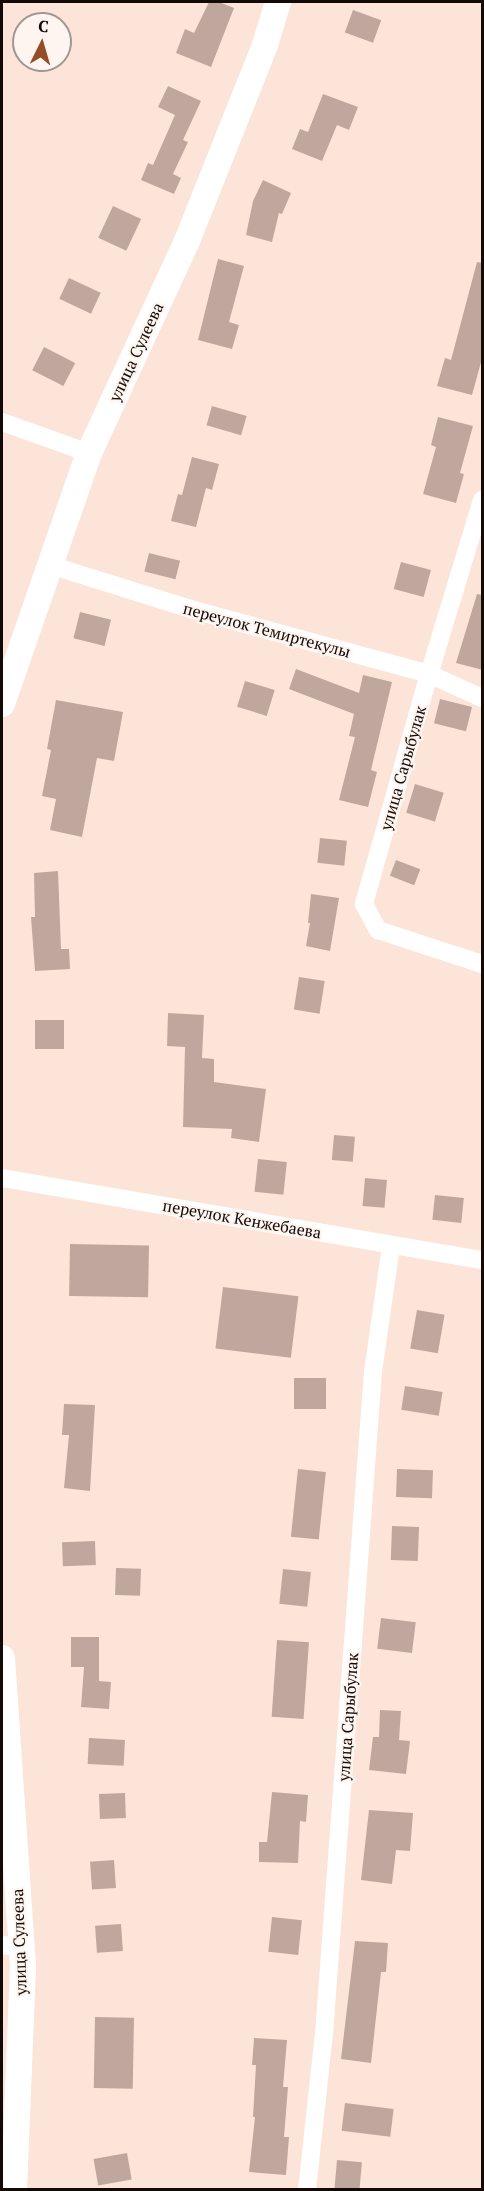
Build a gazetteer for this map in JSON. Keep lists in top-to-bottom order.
{
  "streets": {
    "main road": ["улица Сулеева"],
    "street": ["переулок Темиртекулы", "улица Сарыбулак", "переулок Кенжебаева"]
  },
  "crossings": [
    ["улица Сулеева", "переулок Темиртекулы"],
    ["переулок Темиртекулы", "улица Сарыбулак"],
    ["улица Сарыбулак", "переулок Кенжебаева"]
  ],
  "north": "top"
}
